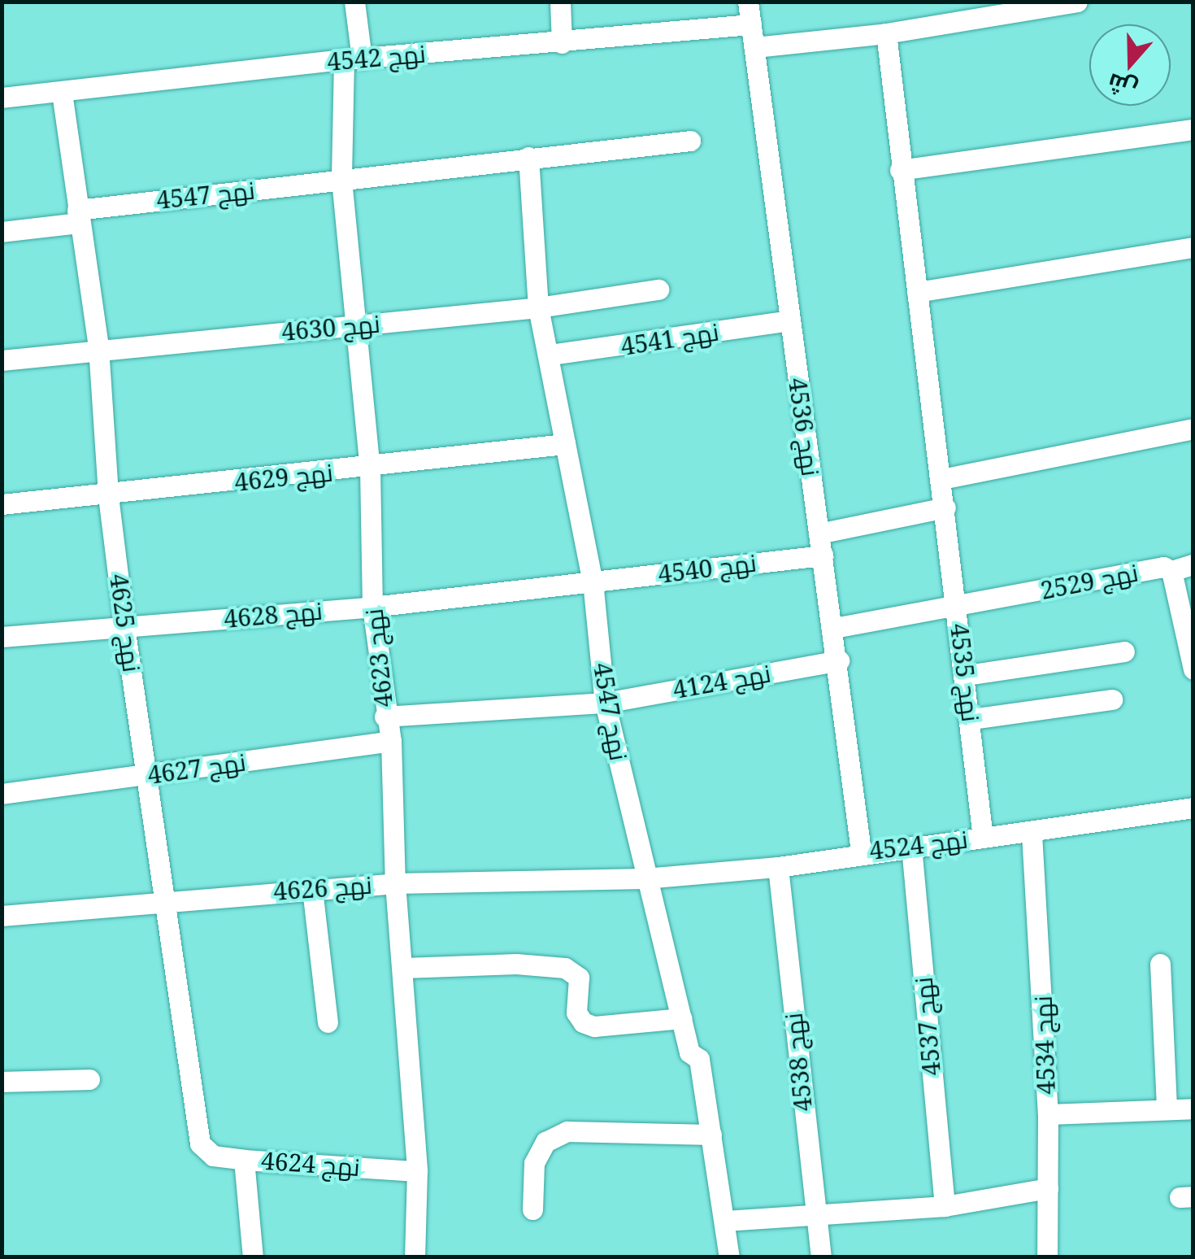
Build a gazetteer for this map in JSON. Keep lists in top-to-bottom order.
{
  "streets": {
    "street": [
      "نهج 4542",
      "نهج 4547",
      "نهج 4630",
      "نهج 4541",
      "نهج 4536",
      "نهج 4629",
      "نهج 4540",
      "نهج 2529",
      "نهج 4628",
      "نهج 4625",
      "نهج 4623",
      "نهج 4535",
      "نهج 4124",
      "نهج 4627",
      "نهج 4524",
      "نهج 4626",
      "نهج 4537",
      "نهج 4534",
      "نهج 4538",
      "نهج 4624"
    ]
  },
  "crossings": [
    ["نهج 4542", "نهج 4536"],
    ["نهج 4542", "نهج 4625"],
    ["نهج 4542", "نهج 4623"],
    ["نهج 4547", "نهج 4630"],
    ["نهج 4547", "نهج 4541"],
    ["نهج 4547", "نهج 4629"],
    ["نهج 4547", "نهج 4540"],
    ["نهج 4547", "نهج 4628"],
    ["نهج 4547", "نهج 4625"],
    ["نهج 4547", "نهج 4623"],
    ["نهج 4547", "نهج 4124"],
    ["نهج 4547", "نهج 4524"],
    ["نهج 4547", "نهج 4626"],
    ["نهج 4630", "نهج 4625"],
    ["نهج 4630", "نهج 4623"],
    ["نهج 4541", "نهج 4536"],
    ["نهج 4536", "نهج 4540"],
    ["نهج 4536", "نهج 2529"],
    ["نهج 4536", "نهج 4124"],
    ["نهج 4536", "نهج 4524"],
    ["نهج 4629", "نهج 4625"],
    ["نهج 4629", "نهج 4623"],
    ["نهج 4540", "نهج 4628"],
    ["نهج 2529", "نهج 4535"],
    ["نهج 4628", "نهج 4625"],
    ["نهج 4628", "نهج 4623"],
    ["نهج 4625", "نهج 4627"],
    ["نهج 4625", "نهج 4626"],
    ["نهج 4625", "نهج 4624"],
    ["نهج 4623", "نهج 4124"],
    ["نهج 4623", "نهج 4627"],
    ["نهج 4623", "نهج 4626"],
    ["نهج 4623", "نهج 4624"],
    ["نهج 4535", "نهج 4524"],
    ["نهج 4524", "نهج 4626"],
    ["نهج 4524", "نهج 4537"],
    ["نهج 4524", "نهج 4534"],
    ["نهج 4524", "نهج 4538"]
  ],
  "north": "bottom"
}
